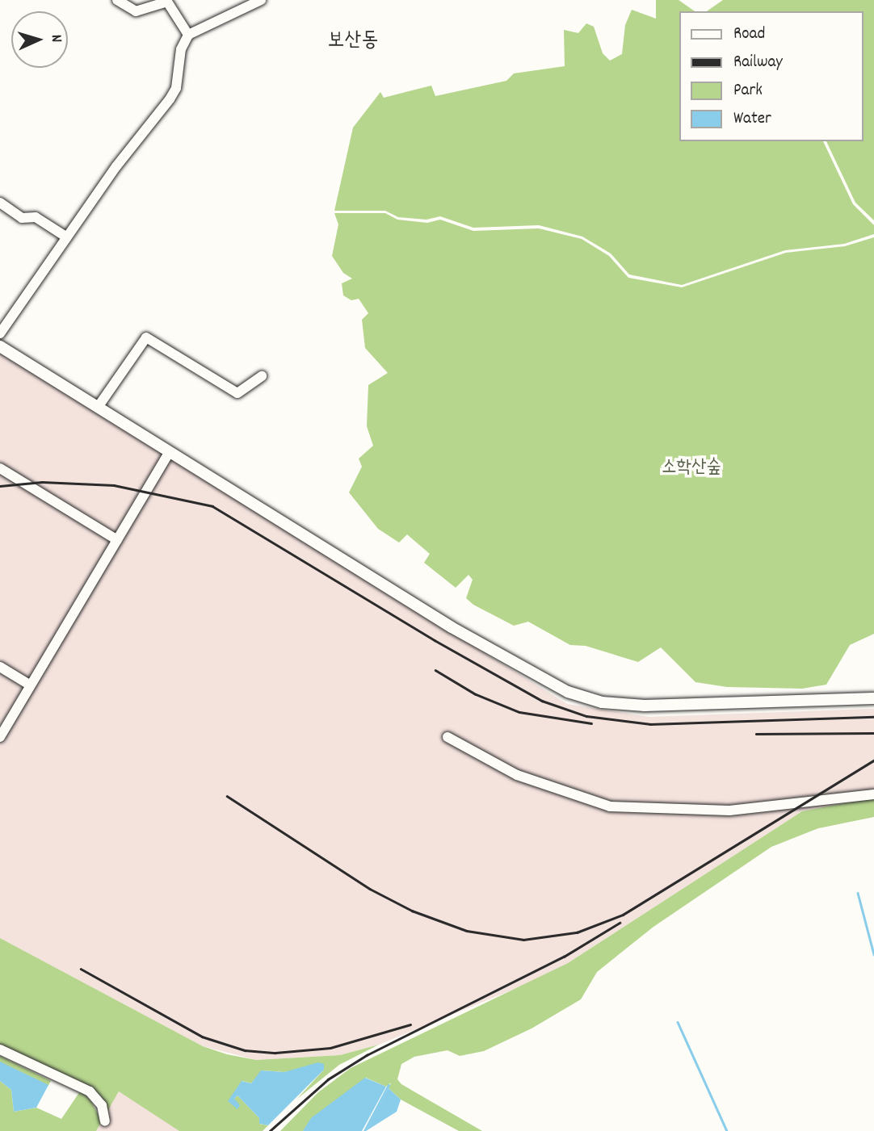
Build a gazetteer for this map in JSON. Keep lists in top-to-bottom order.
{
  "districts": ["보산동"],
  "parks": ["소학산숲"],
  "legend": [
    "Road",
    "Railway",
    "Park",
    "Water"
  ],
  "north": "right"
}
